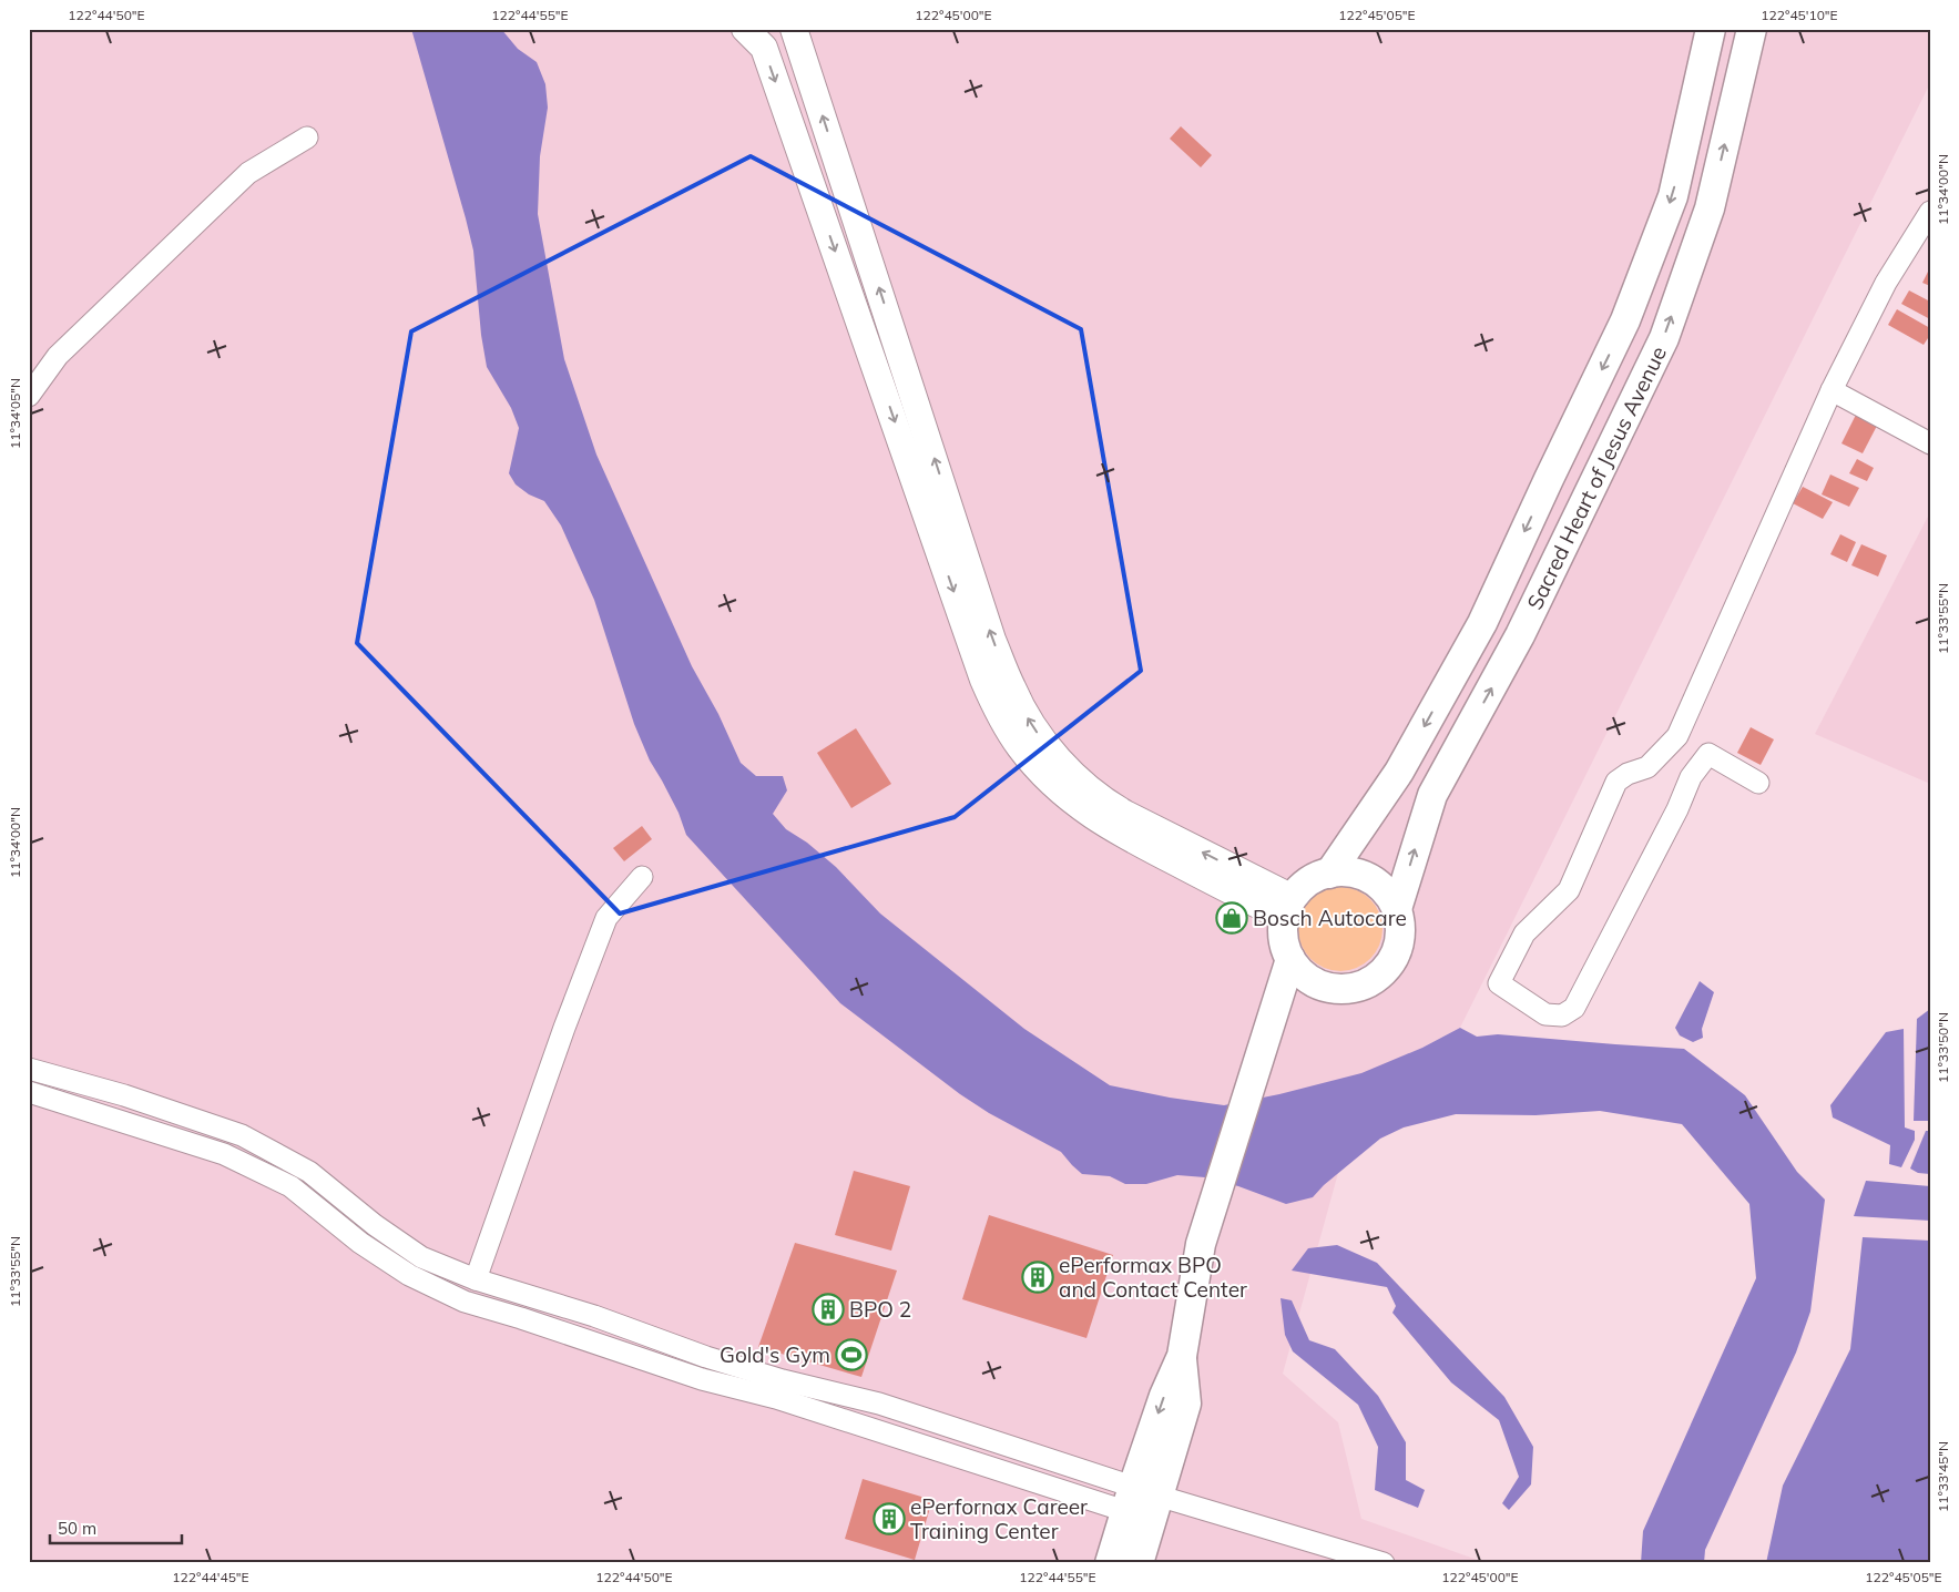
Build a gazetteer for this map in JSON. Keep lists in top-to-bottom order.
{
  "streets": {
    "main road": ["Sacred Heart of Jesus Avenue"]
  },
  "places": {
    "shop": ["Bosch Autocare"],
    "building": ["ePerformax BPO and Contact Center", "BPO 2", "ePerfornax Career Training Center"],
    "sports": ["Gold's Gym"]
  },
  "scale_bar": "50 m",
  "coordinates": [
    "122°44'50\"E",
    "122°44'55\"E",
    "122°45'00\"E",
    "122°45'05\"E",
    "122°45'10\"E",
    "11°34'00\"N",
    "11°34'05\"N",
    "11°33'55\"N",
    "11°33'50\"N",
    "11°33'45\"N",
    "122°44'45\"E"
  ]
}
